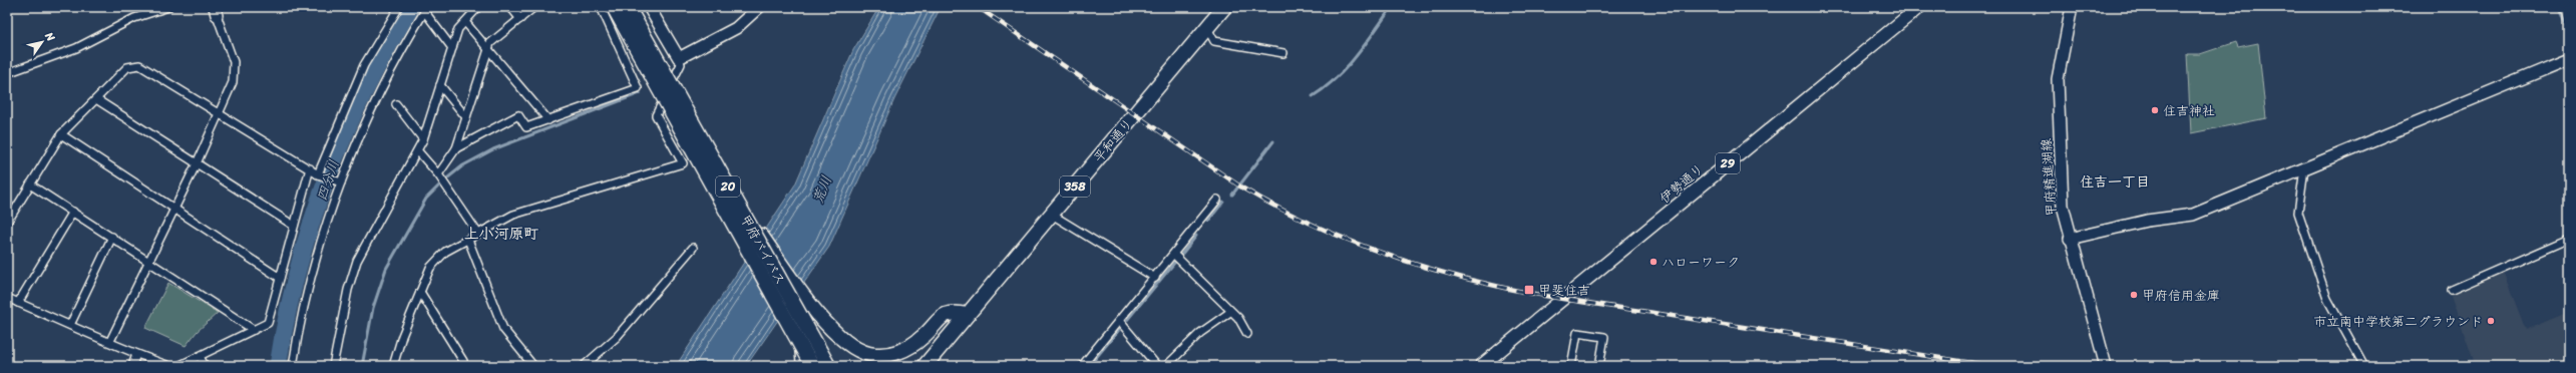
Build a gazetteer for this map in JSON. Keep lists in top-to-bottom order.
{
  "streets": {
    "highway": [
      "平和通り",
      "20",
      "358",
      "甲府バイパス"
    ],
    "main road": ["29", "伊勢通り"],
    "street": ["甲府精進湖線"]
  },
  "districts": ["住吉一丁目", "上小河原町"],
  "water": ["四分川", "荒川"],
  "places": {
    "other": [
      "住吉神社",
      "ハローワーク",
      "甲府信用金庫",
      "市立南中学校第二グラウンド"
    ],
    "transit": ["甲斐住吉"]
  },
  "north": "top right"
}
